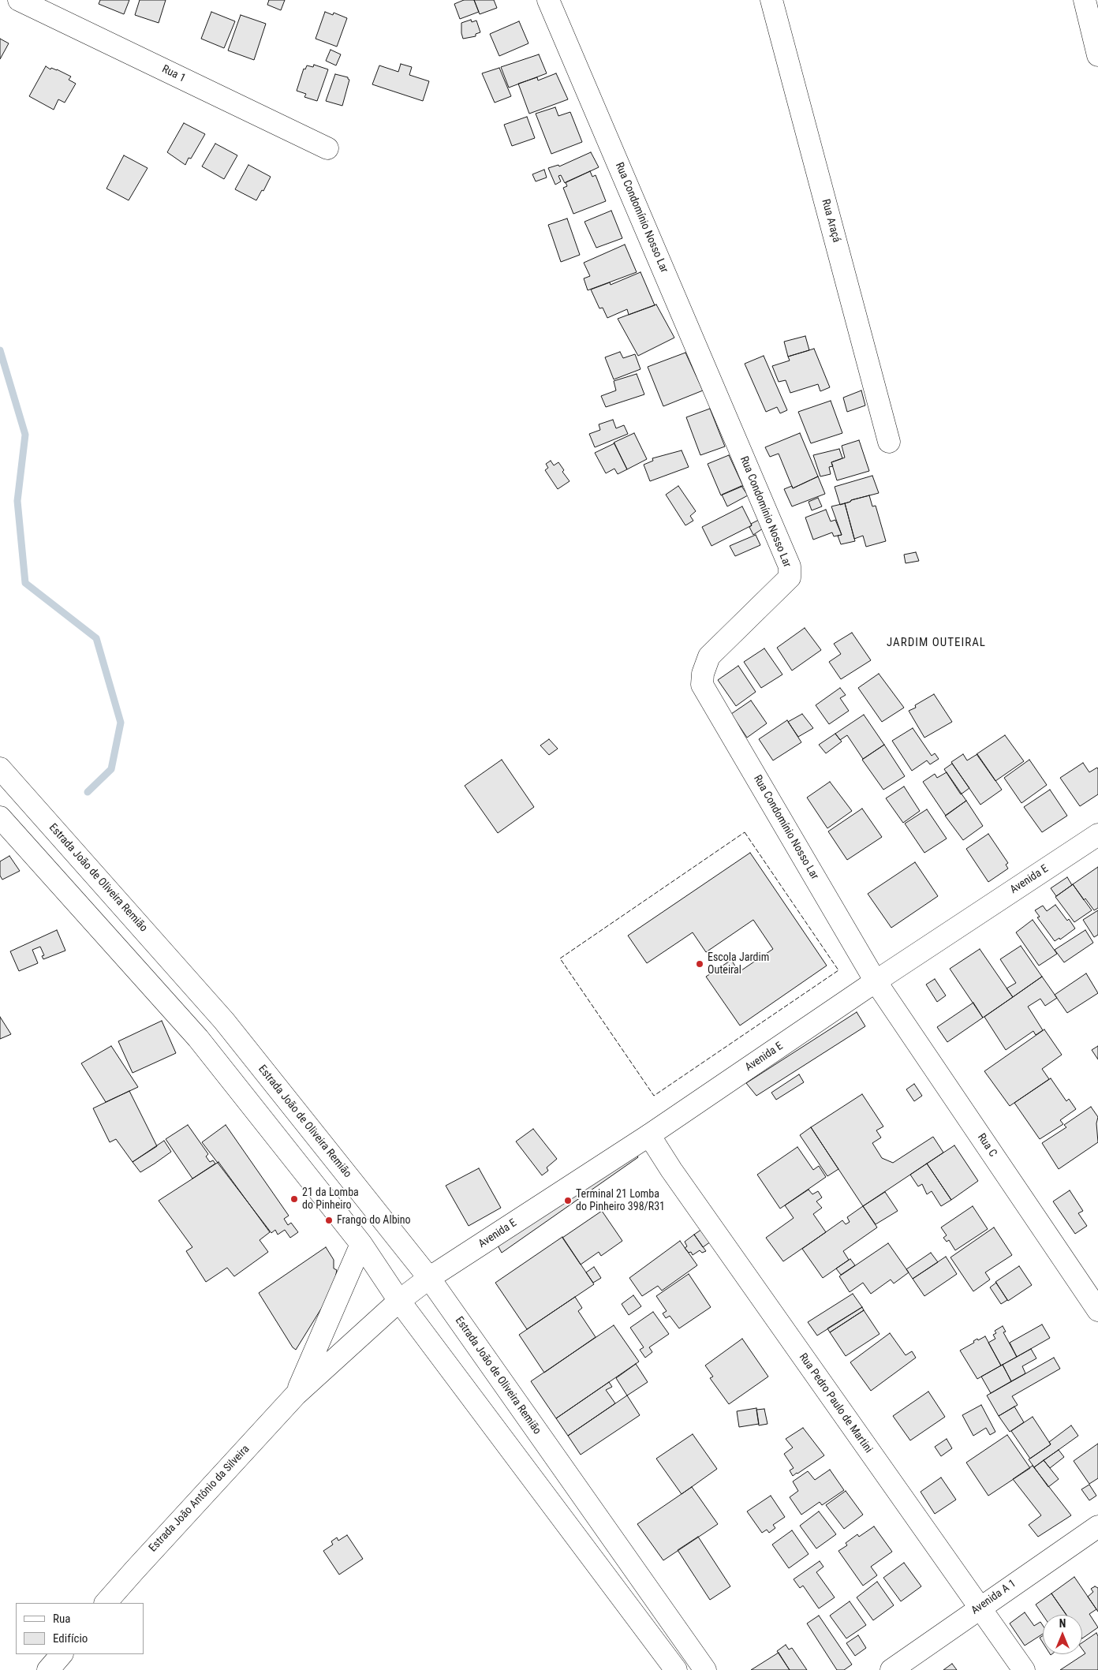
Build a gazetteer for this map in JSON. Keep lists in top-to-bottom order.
{
  "streets": {
    "street": [
      "Rua 1",
      "Rua Condomínio Nosso Lar",
      "Rua Araçá",
      "Estrada João de Oliveira Remião",
      "Avenida E",
      "Rua C",
      "Rua Pedro Paulo de Martini",
      "Estrada João Antônio da Silveira",
      "Avenida A 1"
    ]
  },
  "crossings": [
    ["Rua Condomínio Nosso Lar", "Avenida E"],
    ["Rua Condomínio Nosso Lar", "Rua C"],
    ["Estrada João de Oliveira Remião", "Avenida E"],
    ["Estrada João de Oliveira Remião", "Estrada João Antônio da Silveira"],
    ["Avenida E", "Rua C"],
    ["Avenida E", "Rua Pedro Paulo de Martini"],
    ["Avenida E", "Estrada João Antônio da Silveira"],
    ["Rua Pedro Paulo de Martini", "Avenida A 1"]
  ],
  "districts": ["JARDIM OUTEIRAL"],
  "places": [
    "Escola Jardim Outeiral",
    "21 da Lomba do Pinheiro",
    "Terminal 21 Lomba do Pinheiro 398/R31",
    "Frango do Albino"
  ],
  "legend": ["Rua", "Edifício"],
  "north": "top"
}
